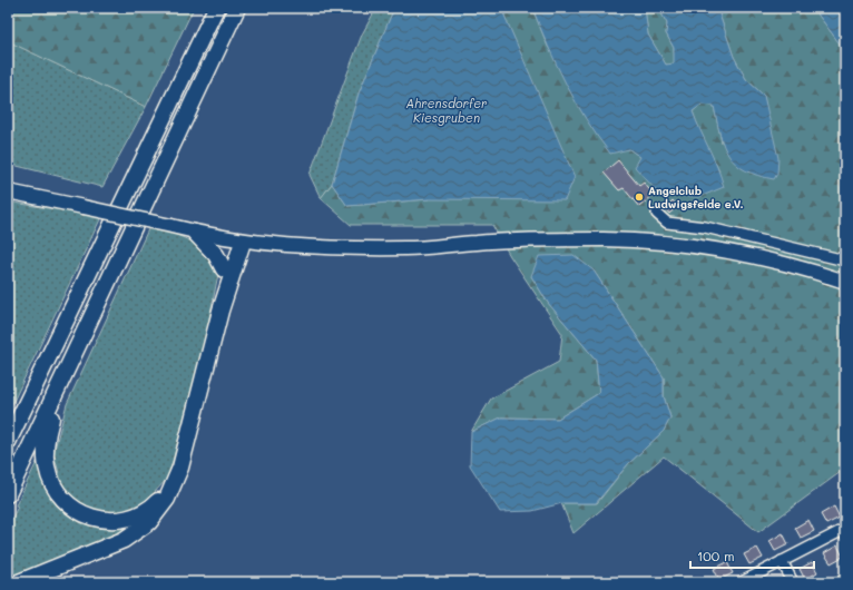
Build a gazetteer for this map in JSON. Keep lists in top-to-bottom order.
{
  "water": ["Ahrensdorfer Kiesgruben"],
  "places": ["Angelclub Ludwigsfelde e.V."],
  "scale_bar": "100 m"
}
